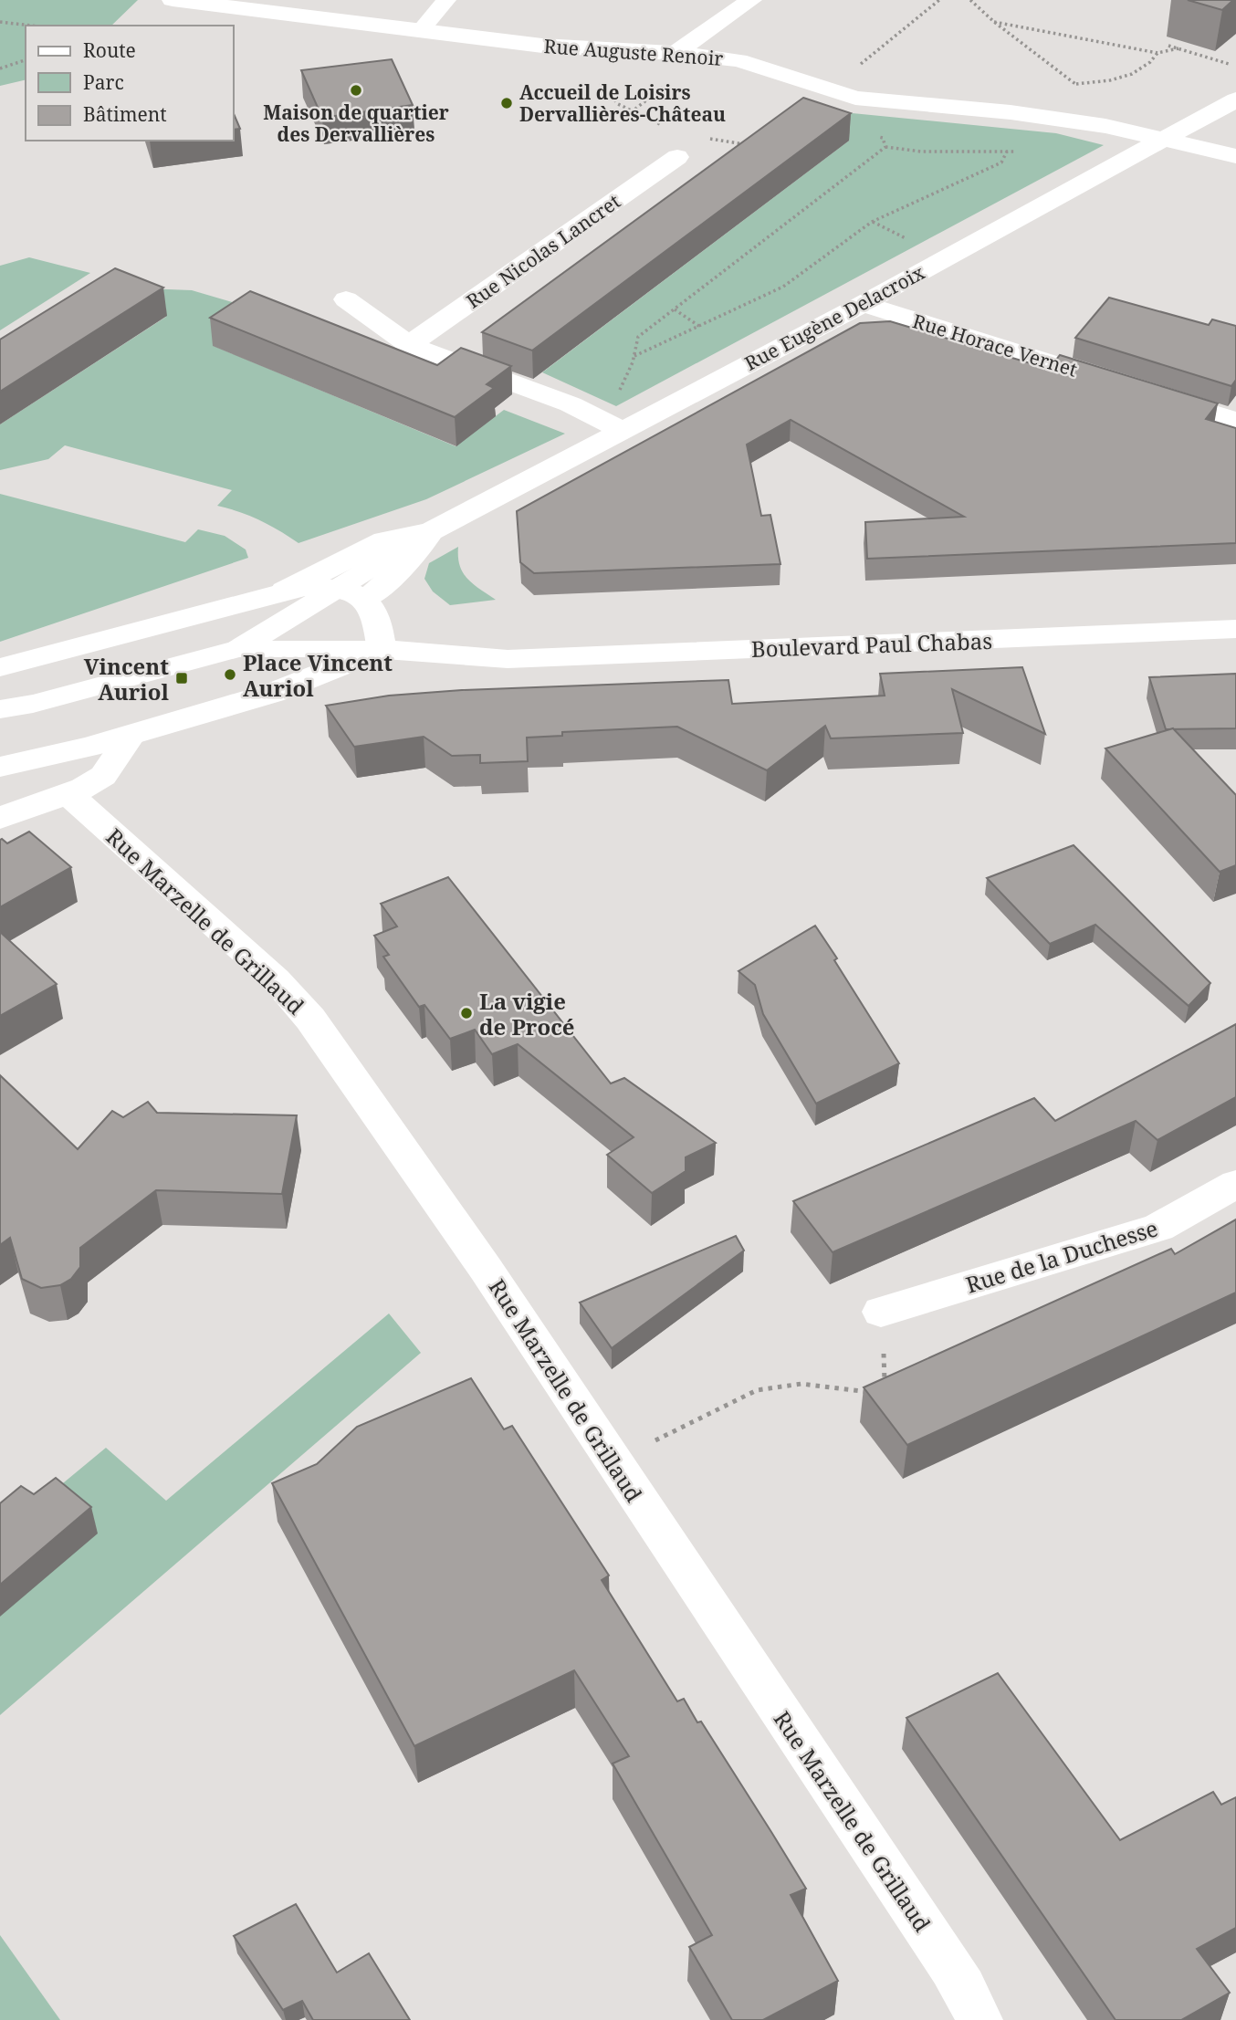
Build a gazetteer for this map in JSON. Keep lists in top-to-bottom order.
{
  "streets": {
    "street": [
      "Rue Auguste Renoir",
      "Rue Nicolas Lancret",
      "Rue Eugène Delacroix",
      "Rue Horace Vernet",
      "Boulevard Paul Chabas",
      "Rue Marzelle de Grillaud",
      "Rue de la Duchesse"
    ]
  },
  "crossings": [
    ["Rue Auguste Renoir", "Rue Eugène Delacroix"],
    ["Rue Eugène Delacroix", "Rue Horace Vernet"]
  ],
  "places": {
    "other": [
      "Maison de quartier des Dervallières",
      "Accueil de Loisirs Dervallières-Château",
      "Place Vincent Auriol",
      "La vigie de Procé"
    ],
    "transit": ["Vincent Auriol"]
  },
  "legend": ["Route", "Parc", "Bâtiment"]
}
